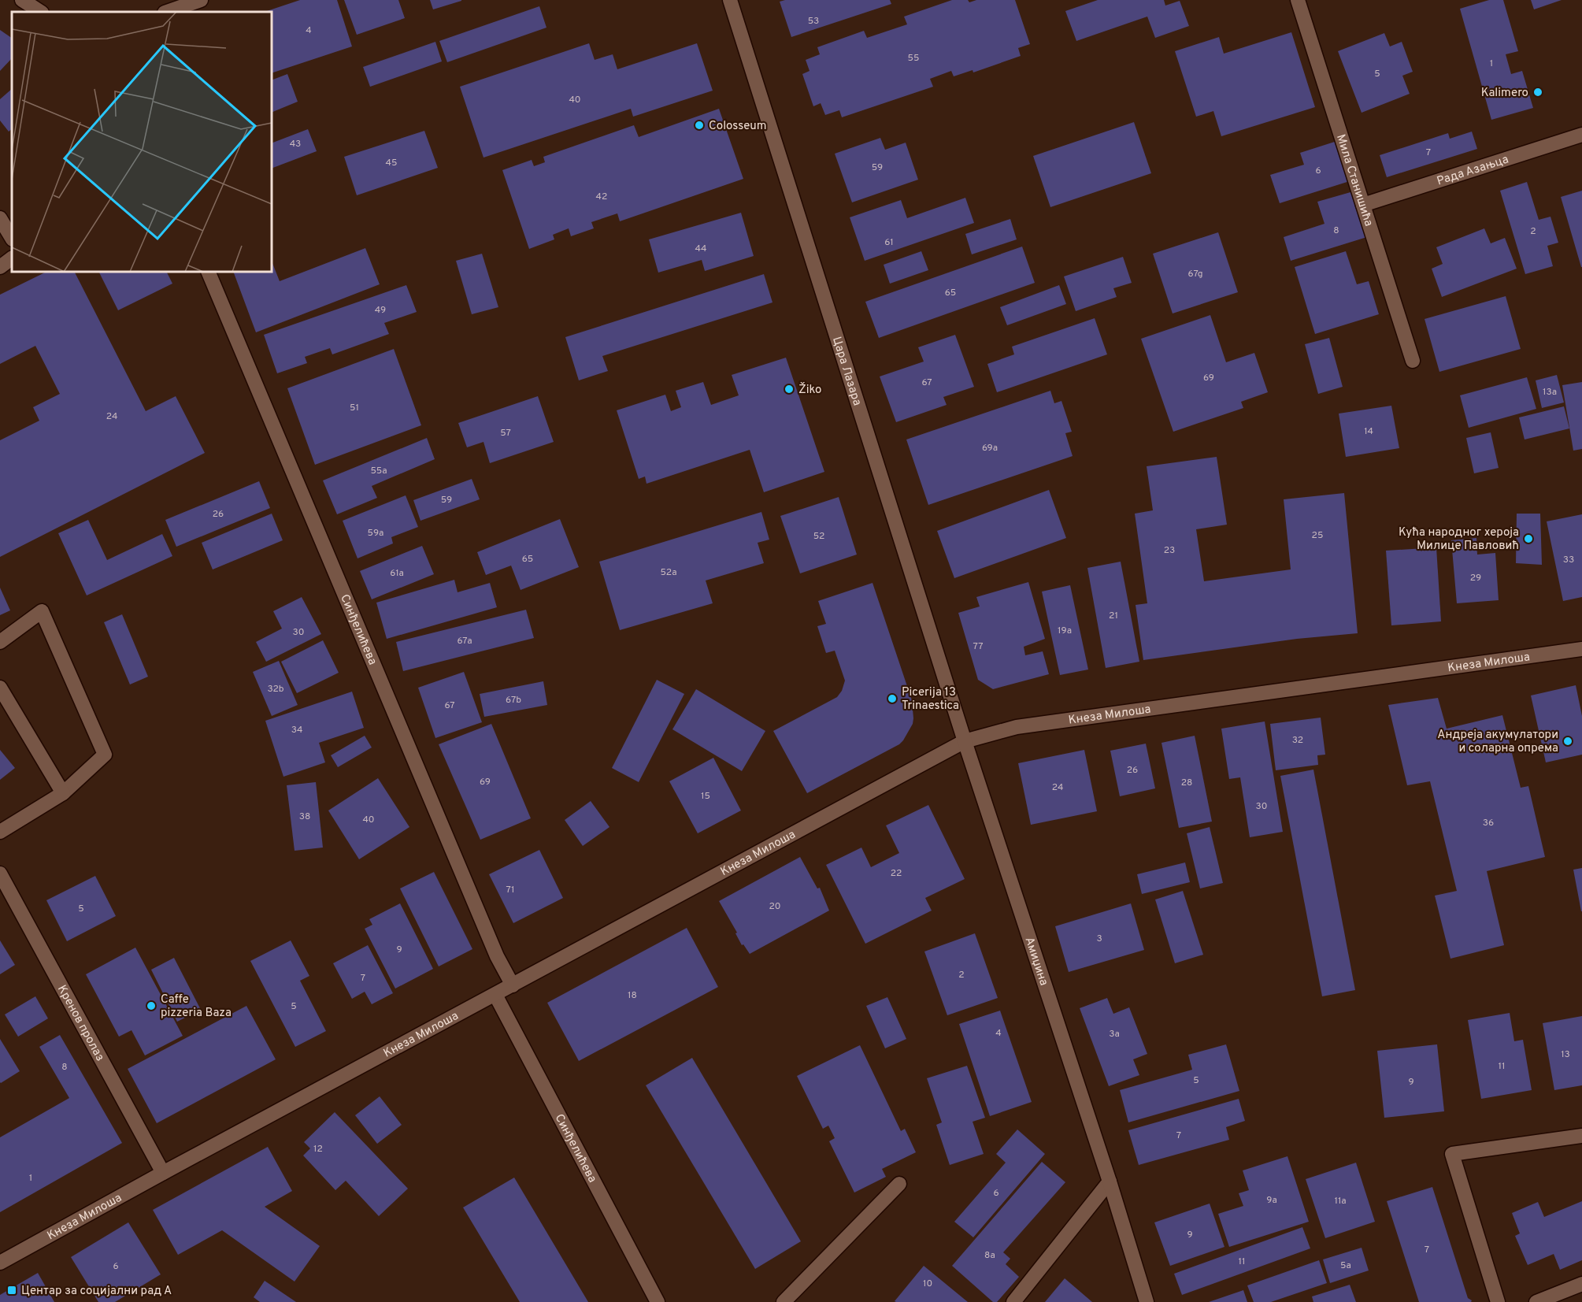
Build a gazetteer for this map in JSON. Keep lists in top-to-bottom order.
{
  "streets": {
    "street": [
      "Рада Азањца",
      "Мила Станишића",
      "Цара Лазара",
      "Синђелићева",
      "Кнеза Милоша",
      "Амиџина",
      "Кренов пролаз"
    ]
  },
  "crossings": [
    ["Рада Азањца", "Мила Станишића"],
    ["Цара Лазара", "Кнеза Милоша"],
    ["Цара Лазара", "Амиџина"],
    ["Синђелићева", "Кнеза Милоша"],
    ["Кнеза Милоша", "Амиџина"],
    ["Кнеза Милоша", "Кренов пролаз"]
  ],
  "places": {
    "other": [
      "Kalimero",
      "Colosseum",
      "Žiko",
      "Кућа народног хероја Милице Павловић",
      "Picerija 13 Trinaestica",
      "Андреја акумулатори и соларна опрема",
      "Caffe pizzeria Baza"
    ],
    "transit": ["Центар за социјални рад А"]
  },
  "house_numbers": [
    "53",
    "4",
    "55",
    "1",
    "5",
    "40",
    "43",
    "7",
    "45",
    "59",
    "6",
    "42",
    "8",
    "2",
    "61",
    "44",
    "67g",
    "65",
    "49",
    "69",
    "67",
    "13a",
    "51",
    "24",
    "14",
    "57",
    "69a",
    "55a",
    "59",
    "26",
    "59a",
    "25",
    "52",
    "23",
    "65",
    "33",
    "52a",
    "61a",
    "29",
    "21",
    "19a",
    "30",
    "67a",
    "77",
    "32b",
    "67b",
    "67",
    "34",
    "32",
    "26",
    "69",
    "28",
    "24",
    "15",
    "30",
    "38",
    "40",
    "36",
    "22",
    "71",
    "20",
    "5",
    "3",
    "9",
    "2",
    "7",
    "18",
    "5",
    "4",
    "3a",
    "13",
    "11",
    "8",
    "5",
    "9",
    "7",
    "12",
    "1",
    "6",
    "9a",
    "11a",
    "9",
    "7",
    "8a",
    "11",
    "5a",
    "6",
    "10"
  ]
}
